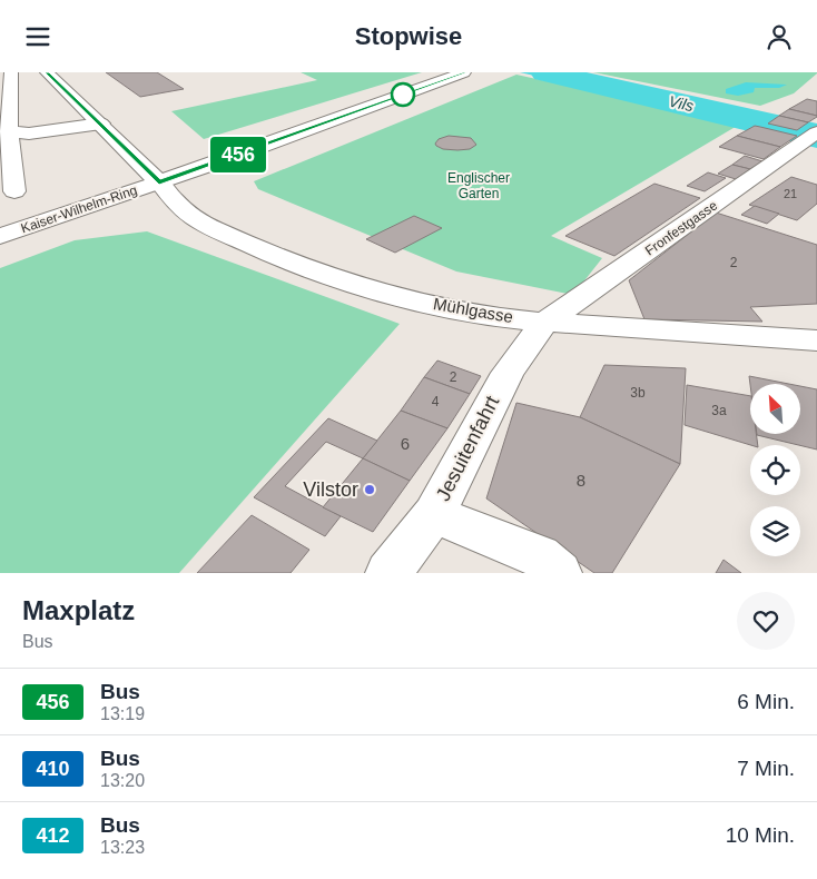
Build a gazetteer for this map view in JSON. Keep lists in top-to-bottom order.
{
  "streets": {
    "street": [
      "Kaiser-Wilhelm-Ring",
      "Fronfestgasse",
      "Mühlgasse",
      "Jesuitenfahrt"
    ]
  },
  "crossings": [
    ["Kaiser-Wilhelm-Ring", "Mühlgasse"],
    ["Fronfestgasse", "Mühlgasse"],
    ["Fronfestgasse", "Jesuitenfahrt"],
    ["Mühlgasse", "Jesuitenfahrt"]
  ],
  "water": ["Vils"],
  "parks": ["Englischer Garten"],
  "places": ["Vilstor"],
  "lines": ["bus line 456"],
  "house_numbers": [
    "21",
    "2",
    "2",
    "3b",
    "4",
    "3a",
    "6",
    "8"
  ],
  "north": "top left",
  "page": {
    "header": "Stopwise",
    "on_map": "456",
    "heading": ["Maxplatz", "Bus"],
    "list": [
      {
        "mark": "456",
        "name": "Bus",
        "note": "13:19",
        "value": "6 Min."
      },
      {
        "mark": "410",
        "name": "Bus",
        "note": "13:20",
        "value": "7 Min."
      },
      {
        "mark": "412",
        "name": "Bus",
        "note": "13:23",
        "value": "10 Min."
      }
    ]
  }
}
